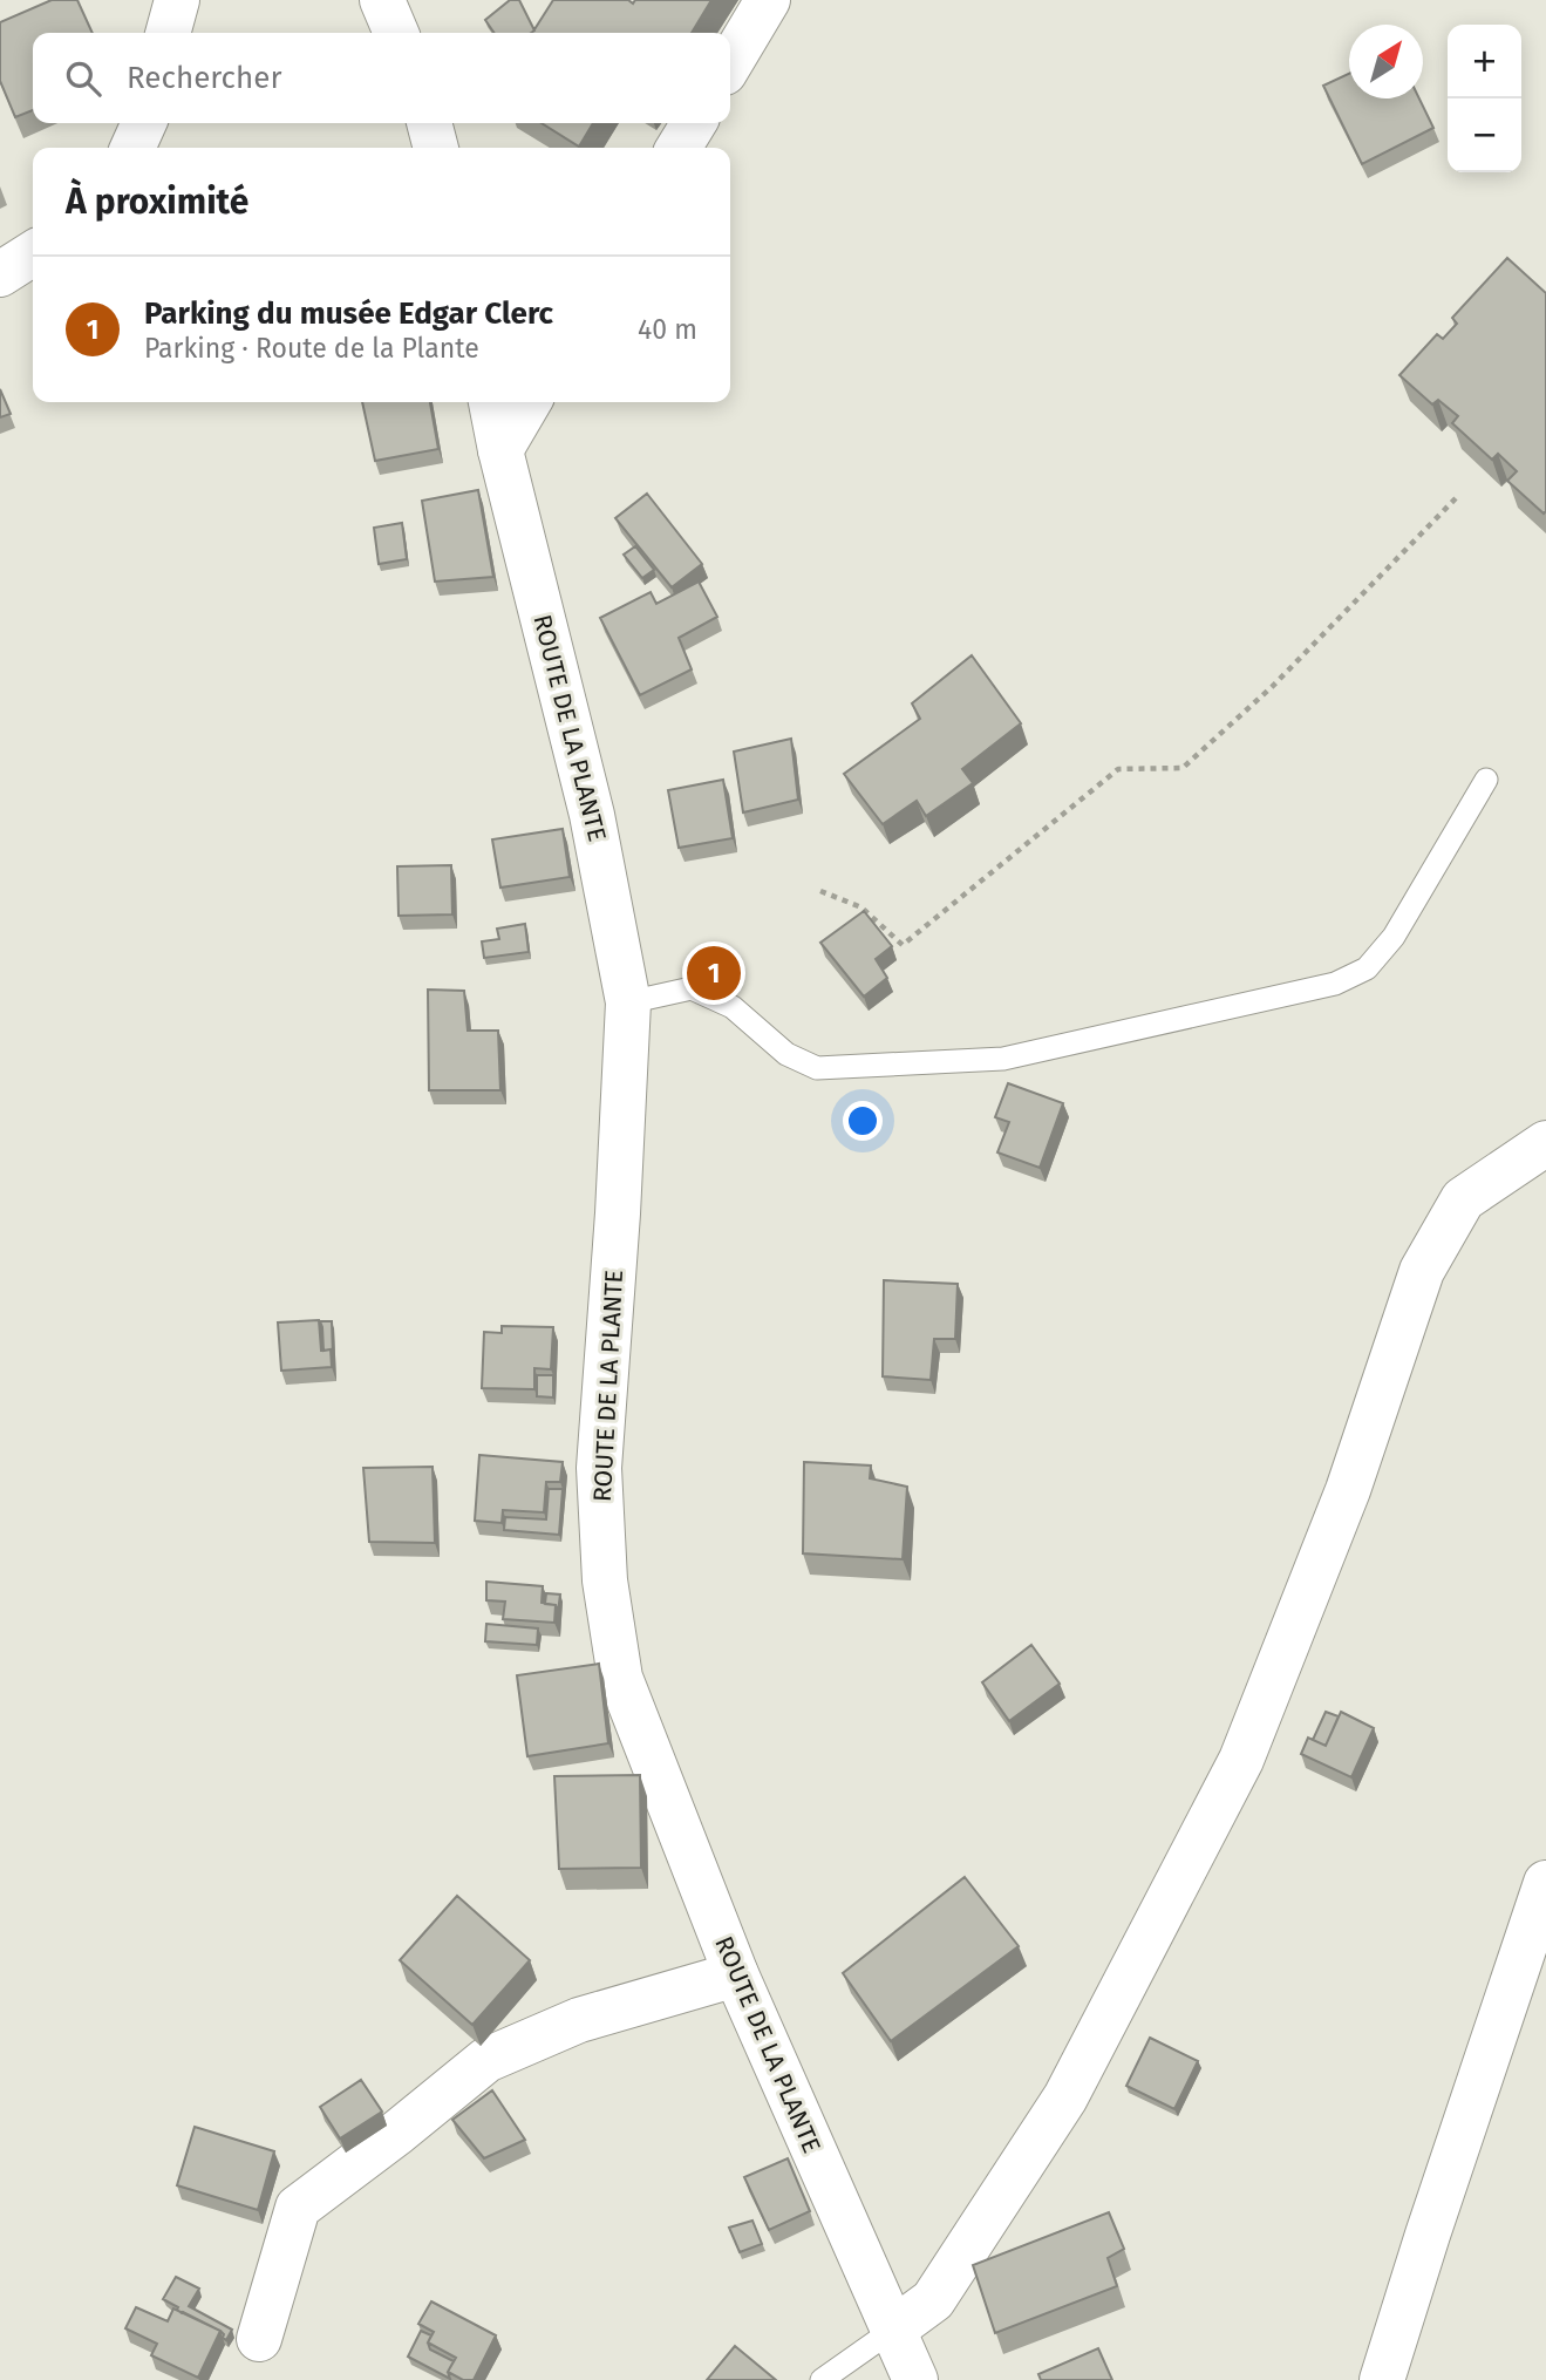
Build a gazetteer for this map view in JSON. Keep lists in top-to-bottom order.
{
  "streets": {
    "street": ["ROUTE DE LA PLANTE"]
  },
  "north": "top right",
  "page": {
    "map_buttons": ["+", "−"],
    "search": "Rechercher",
    "heading": "À proximité",
    "list": [
      {
        "mark": "1",
        "name": "Parking du musée Edgar Clerc",
        "note": "Parking · Route de la Plante",
        "value": "40 m"
      }
    ],
    "pins": "1"
  }
}
